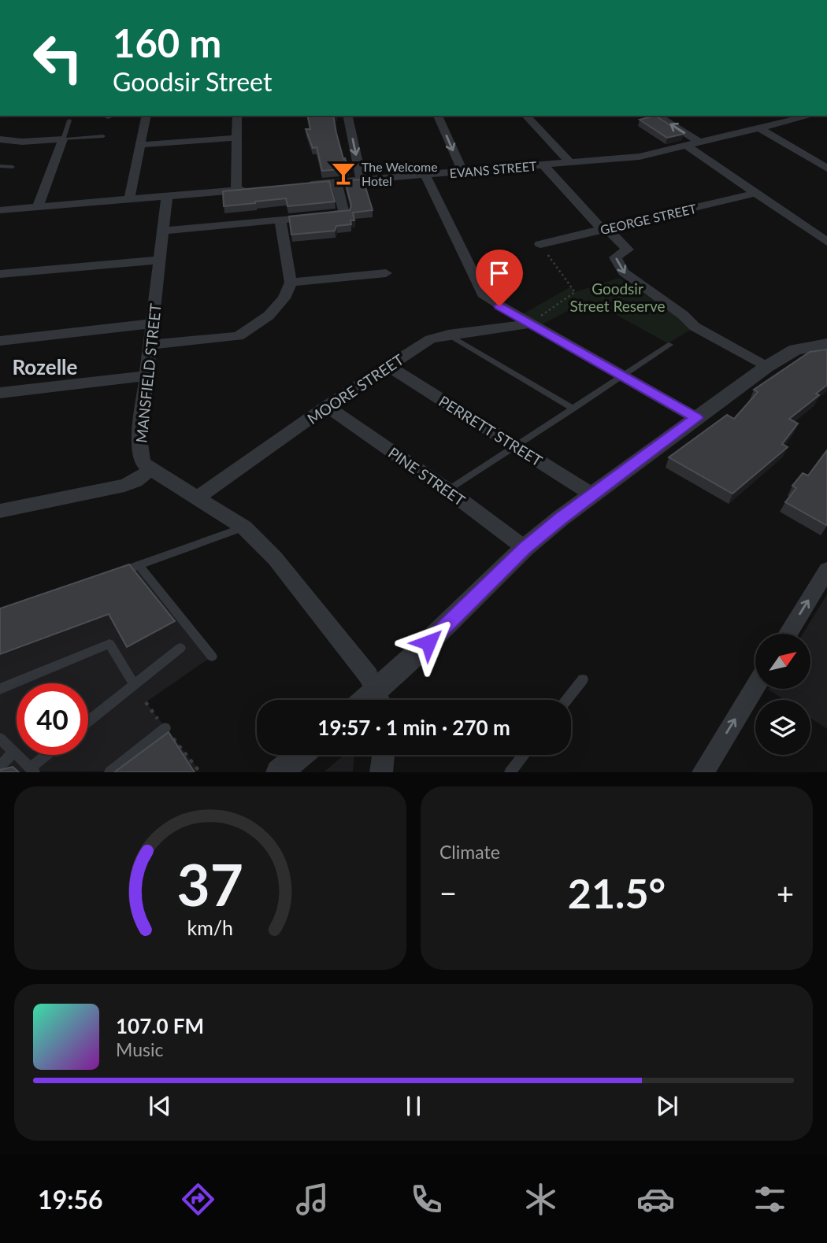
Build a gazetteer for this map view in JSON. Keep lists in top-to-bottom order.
{
  "streets": {
    "street": [
      "EVANS STREET",
      "GEORGE STREET",
      "MANSFIELD STREET",
      "MOORE STREET",
      "PERRETT STREET",
      "PINE STREET"
    ]
  },
  "crossings": [
    ["MOORE STREET", "PERRETT STREET"],
    ["MOORE STREET", "PINE STREET"]
  ],
  "districts": ["Rozelle"],
  "parks": ["Goodsir Street Reserve"],
  "places": {
    "bar": ["The Welcome Hotel"]
  },
  "north": "top right",
  "page": {
    "turn": ["160 m", "Goodsir Street"],
    "limit": "40",
    "trip": "19:57 · 1 min · 270 m",
    "tile": "Climate",
    "heat": ["−", "21.5°", "+"],
    "song": ["107.0 FM", "Music"],
    "tabs": "19:56",
    "gauge": ["37", "km/h"]
  }
}
